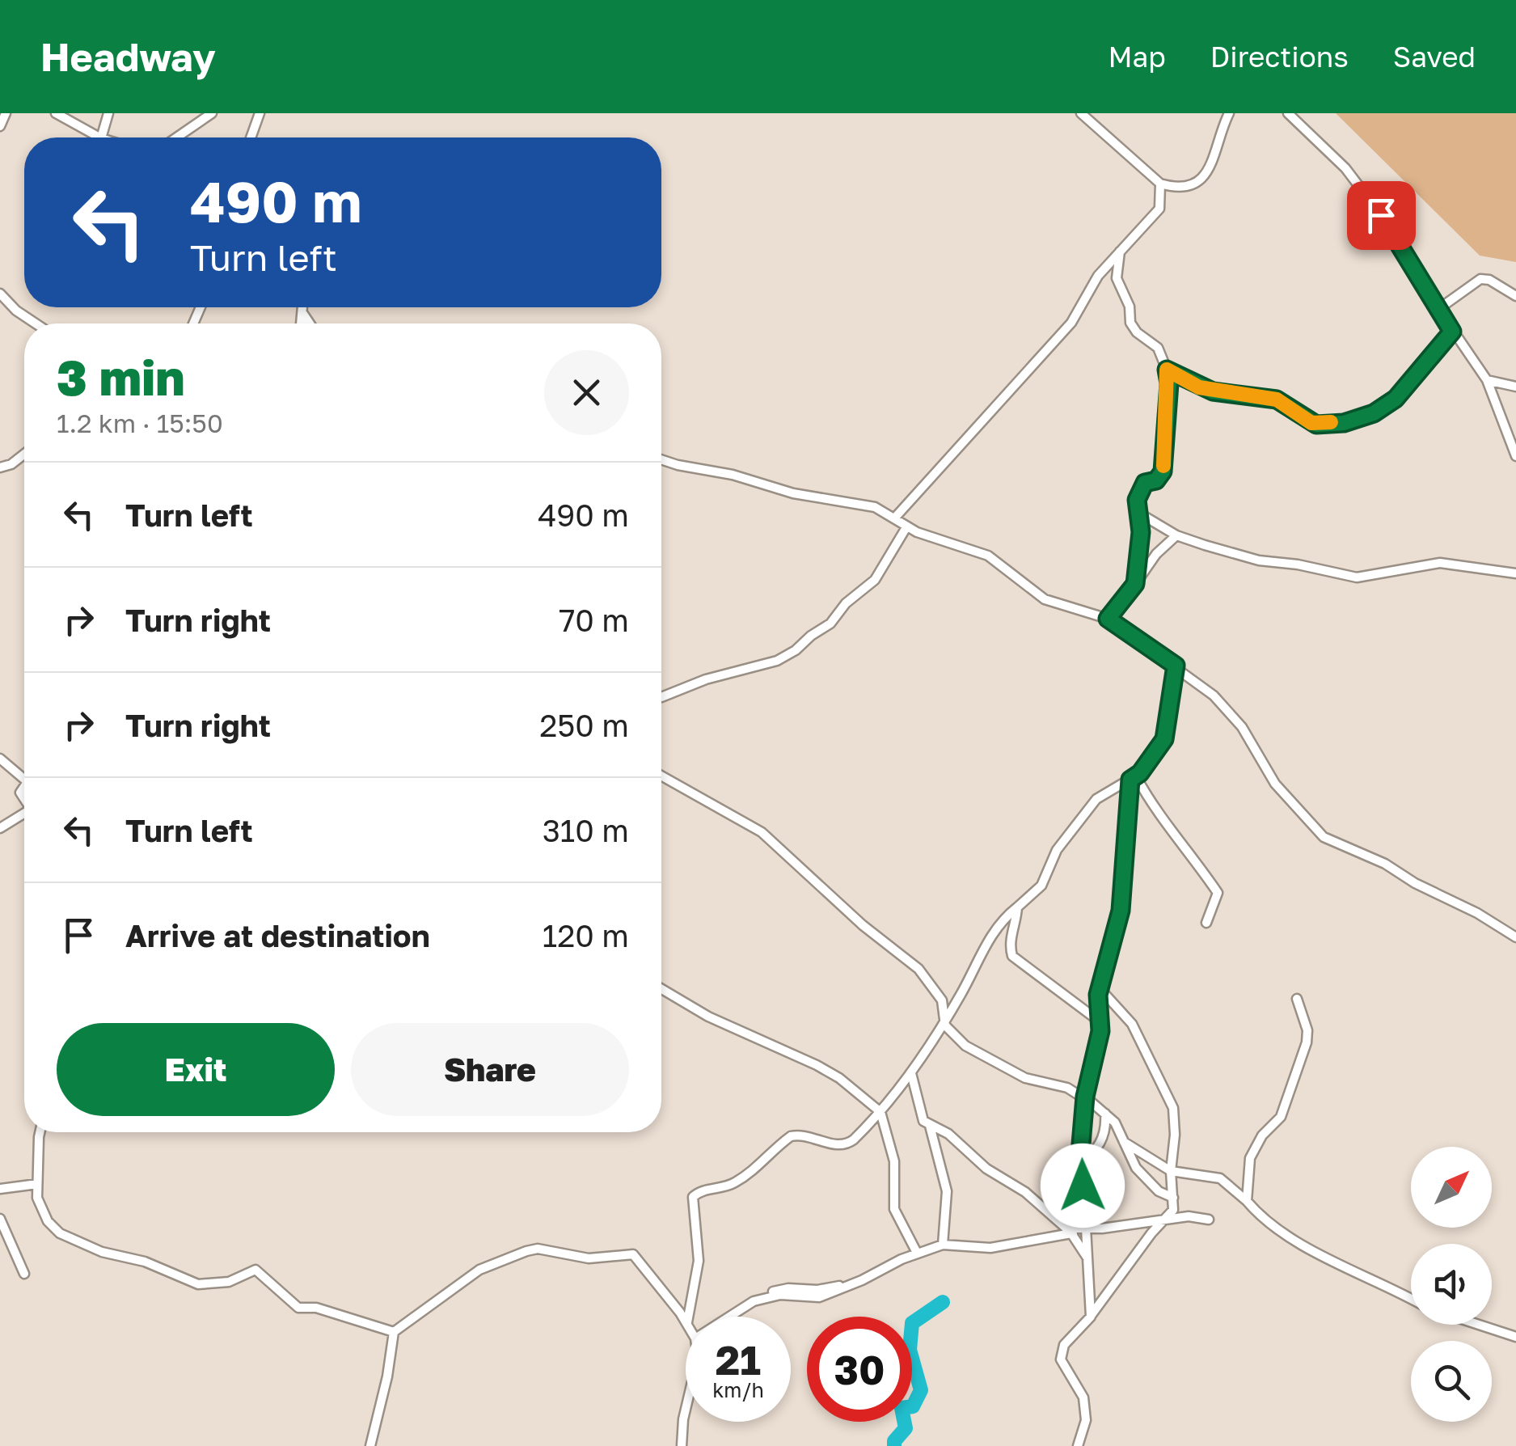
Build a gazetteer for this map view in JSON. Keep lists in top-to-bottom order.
{
  "north": "top right",
  "page": {
    "header": "Headway",
    "nav": ["Map", "Directions", "Saved"],
    "turn": ["490 m", "Turn left"],
    "heading": ["3 min", "1.2 km · 15:50"],
    "list": [
      {
        "name": "Turn left",
        "value": "490 m"
      },
      {
        "name": "Turn right",
        "value": "70 m"
      },
      {
        "name": "Turn right",
        "value": "250 m"
      },
      {
        "name": "Turn left",
        "value": "310 m"
      },
      {
        "name": "Arrive at destination",
        "value": "120 m"
      }
    ],
    "buttons": ["Exit", "Share"],
    "speed": "21 km/h",
    "limit": "30"
  }
}
